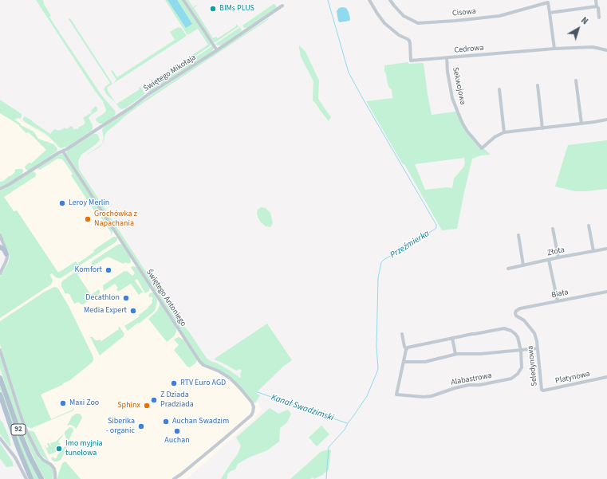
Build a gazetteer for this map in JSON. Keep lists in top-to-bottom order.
{
  "streets": {
    "main road": ["92"],
    "street": [
      "Cisowa",
      "Cedrowa",
      "Świętego Mikołaja",
      "Sekwojowa",
      "Złota",
      "Biała",
      "Świętego Antoniego",
      "Seledynowa",
      "Platynowa",
      "Alabastrowa"
    ]
  },
  "crossings": [
    ["Cedrowa", "Sekwojowa"],
    ["Świętego Mikołaja", "Świętego Antoniego"],
    ["Biała", "Seledynowa"],
    ["Seledynowa", "Platynowa"]
  ],
  "water": ["Przeźmierka", "Kanał Swadzimski"],
  "places": [
    "BIMs PLUS",
    "Leroy Merlin",
    "Grochówka z Napachania",
    "Komfort",
    "Decathlon",
    "Media Expert",
    "RTV Euro AGD",
    "Z Dziada Pradziada",
    "Maxi Zoo",
    "Sphinx",
    "Auchan Swadzim",
    "Siberika - organic",
    "Auchan",
    "Imo myjnia tunelowa"
  ],
  "north": "top right"
}
